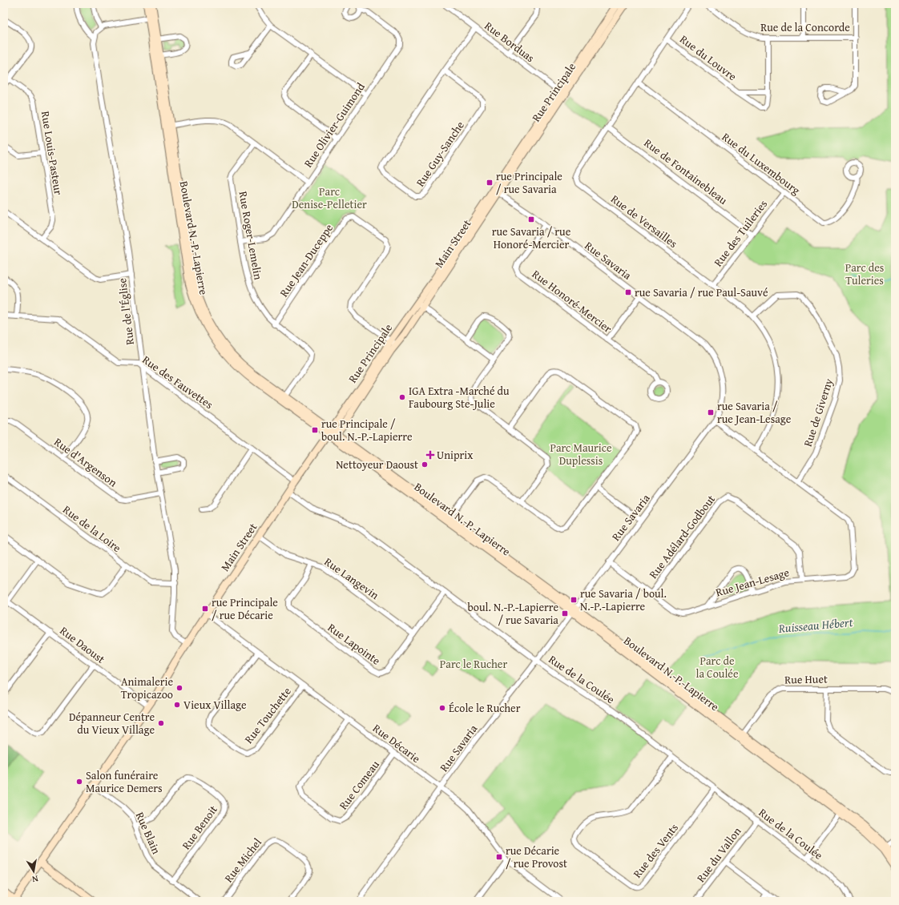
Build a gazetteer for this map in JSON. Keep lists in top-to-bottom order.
{
  "streets": {
    "street": [
      "Rue de la Concorde",
      "Rue Borduas",
      "Rue du Louvre",
      "Rue Principale",
      "Rue Olivier-Guimond",
      "Rue Louis-Pasteur",
      "Rue Guy-Sanche",
      "Rue du Luxembourg",
      "Rue de Fontainebleau",
      "Rue de Versailles",
      "Rue des Tuileries",
      "Rue Roger-Lemelin",
      "Boulevard N.-P.-Lapierre",
      "Main Street",
      "Rue Jean-Duceppe",
      "Rue Savaria",
      "Rue Honoré-Mercier",
      "Rue de l'Église",
      "Rue des Fauvettes",
      "Rue de Giverny",
      "Rue d'Argenson",
      "Rue de la Loire",
      "Rue Adélard-Godbout",
      "Rue Langevin",
      "Rue Jean-Lesage",
      "Rue Lapointe",
      "Rue Daoust",
      "Rue de la Coulée",
      "Rue Huet",
      "Rue Touchette",
      "Rue Décarie",
      "Rue Comeau",
      "Rue Benoit",
      "Rue Blain",
      "Rue des Vents",
      "Rue du Vallon",
      "Rue Michel"
    ]
  },
  "crossings": [
    ["Rue de la Concorde", "Rue du Louvre"],
    ["Rue Borduas", "Rue Principale"],
    ["Rue Borduas", "Rue Guy-Sanche"],
    ["Rue du Louvre", "Rue de Versailles"],
    ["Rue Principale", "Boulevard N.-P.-Lapierre"],
    ["Rue Principale", "Main Street"],
    ["Rue Principale", "Rue Jean-Duceppe"],
    ["Rue Principale", "Rue Savaria"],
    ["Rue Principale", "Rue des Fauvettes"],
    ["Rue Principale", "Rue de la Coulée"],
    ["Rue Olivier-Guimond", "Rue Roger-Lemelin"],
    ["Rue du Luxembourg", "Rue de Versailles"],
    ["Rue du Luxembourg", "Rue des Tuileries"],
    ["Rue de Fontainebleau", "Rue de Versailles"],
    ["Rue de Fontainebleau", "Rue des Tuileries"],
    ["Rue de Versailles", "Rue des Tuileries"],
    ["Rue de Versailles", "Rue de Giverny"],
    ["Rue de Versailles", "Rue Jean-Lesage"],
    ["Rue Roger-Lemelin", "Boulevard N.-P.-Lapierre"],
    ["Rue Roger-Lemelin", "Rue Jean-Duceppe"],
    ["Boulevard N.-P.-Lapierre", "Rue Savaria"],
    ["Boulevard N.-P.-Lapierre", "Rue Huet"],
    ["Main Street", "Rue Savaria"],
    ["Main Street", "Rue Langevin"],
    ["Main Street", "Rue de la Coulée"],
    ["Main Street", "Rue Décarie"],
    ["Rue Savaria", "Rue Honoré-Mercier"],
    ["Rue Savaria", "Rue Jean-Lesage"],
    ["Rue Savaria", "Rue de la Coulée"],
    ["Rue Savaria", "Rue Décarie"],
    ["Rue de l'Église", "Rue des Fauvettes"],
    ["Rue de l'Église", "Rue d'Argenson"],
    ["Rue de l'Église", "Rue de la Loire"],
    ["Rue de Giverny", "Rue Jean-Lesage"],
    ["Rue Adélard-Godbout", "Rue Jean-Lesage"],
    ["Rue Langevin", "Rue Lapointe"],
    ["Rue Lapointe", "Rue de la Coulée"],
    ["Rue de la Coulée", "Rue des Vents"],
    ["Rue de la Coulée", "Rue du Vallon"],
    ["Rue Touchette", "Rue Décarie"],
    ["Rue Décarie", "Rue Comeau"],
    ["Rue Benoit", "Rue Blain"]
  ],
  "water": ["Ruisseau Hébert"],
  "parks": [
    "Parc Denise-Pelletier",
    "Parc des Tuleries",
    "Parc Maurice Duplessis",
    "Parc de la Coulée",
    "Parc le Rucher"
  ],
  "places": {
    "transit": [
      "rue Principale / rue Savaria",
      "rue Savaria / rue Honoré-Mercier",
      "rue Savaria / rue Paul-Sauvé",
      "rue Savaria / rue Jean-Lesage",
      "rue Principale / boul. N.-P.-Lapierre",
      "rue Savaria / boul. N.-P.-Lapierre",
      "rue Principale / rue Décarie",
      "boul. N.-P.-Lapierre / rue Savaria",
      "rue Décarie / rue Provost"
    ],
    "other": [
      "IGA Extra -Marché du Faubourg Ste-Julie",
      "Nettoyeur Daoust",
      "Animalerie Tropicazoo",
      "Vieux Village",
      "École le Rucher",
      "Dépanneur Centre du Vieux Village",
      "Salon funéraire Maurice Demers"
    ],
    "health": ["Uniprix"]
  },
  "north": "bottom"
}
